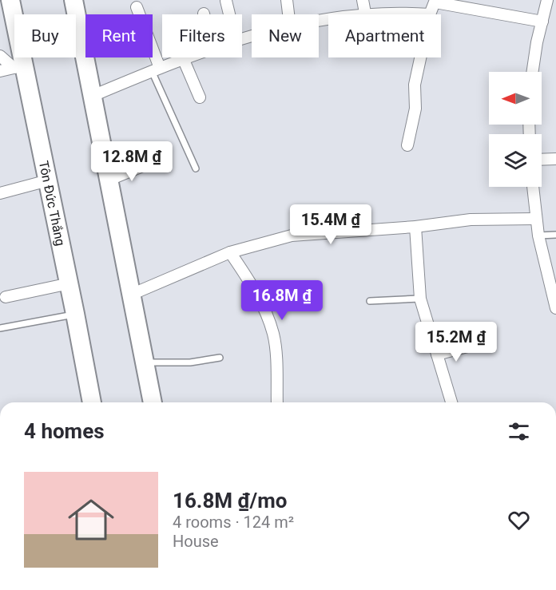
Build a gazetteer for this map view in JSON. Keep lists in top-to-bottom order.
{
  "streets": {
    "main road": ["Tôn Đức Thắng"]
  },
  "north": "left",
  "page": {
    "chip": [
      "Buy",
      "Rent",
      "Filters",
      "New",
      "Apartment"
    ],
    "price": [
      "12.8M ₫",
      "15.4M ₫",
      "16.8M ₫",
      "15.2M ₫"
    ],
    "heading": "4 homes",
    "list": [
      {
        "name": "16.8M ₫/mo",
        "note": "4 rooms · 124 m² · House"
      }
    ]
  }
}
